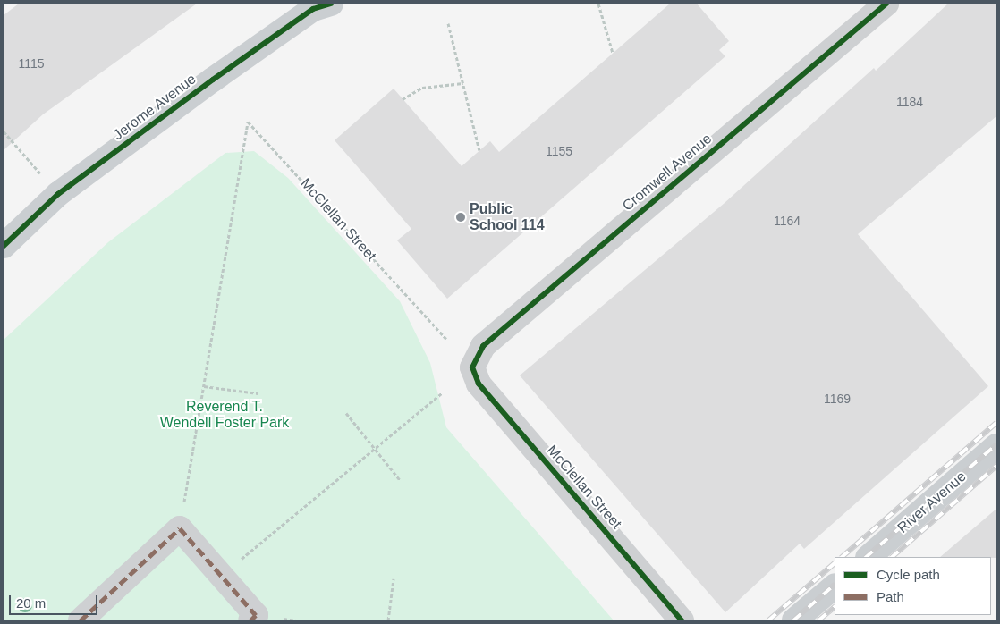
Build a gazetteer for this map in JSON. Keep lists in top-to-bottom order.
{
  "streets": {
    "main road": ["Jerome Avenue", "River Avenue"],
    "street": ["Cromwell Avenue", "McClellan Street"]
  },
  "crossings": [
    ["Cromwell Avenue", "McClellan Street"]
  ],
  "parks": ["Reverend T. Wendell Foster Park"],
  "places": ["Public School 114"],
  "house_numbers": [
    "1115",
    "1184",
    "1155",
    "1164",
    "1169"
  ],
  "legend": ["Cycle path", "Path"],
  "scale_bar": "20 m"
}
